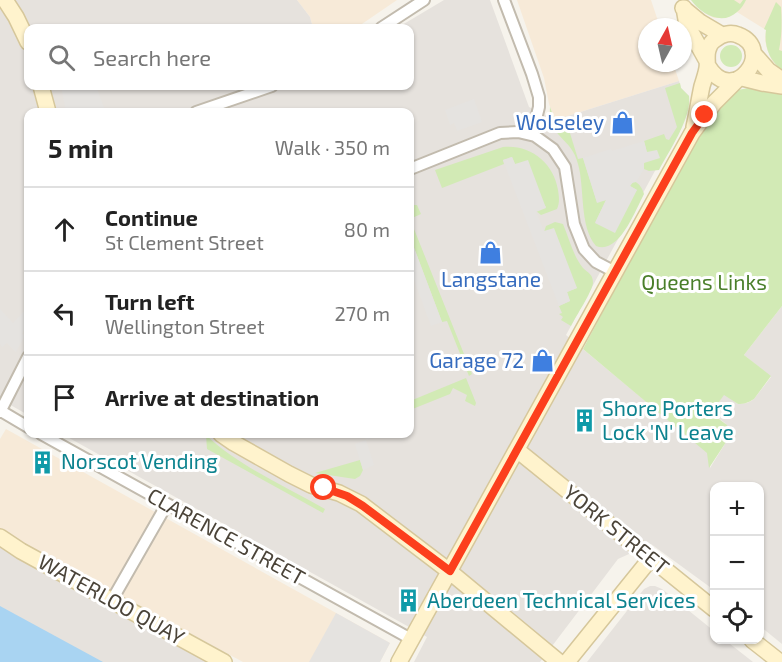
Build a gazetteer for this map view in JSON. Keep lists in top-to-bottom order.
{
  "streets": {
    "street": ["YORK STREET", "CLARENCE STREET", "WATERLOO QUAY"]
  },
  "parks": ["Queens Links"],
  "places": {
    "shop": ["Wolseley", "Langstane", "Garage 72"],
    "building": ["Shore Porters Lock 'N' Leave", "Norscot Vending", "Aberdeen Technical Services"]
  },
  "north": "top",
  "page": {
    "search": "Search here",
    "heading": ["5 min", "Walk · 350 m"],
    "list": [
      ["Continue", "St Clement Street", "80 m"],
      ["Turn left", "Wellington Street", "270 m"],
      "Arrive at destination"
    ],
    "map_buttons": ["+", "−"]
  }
}
